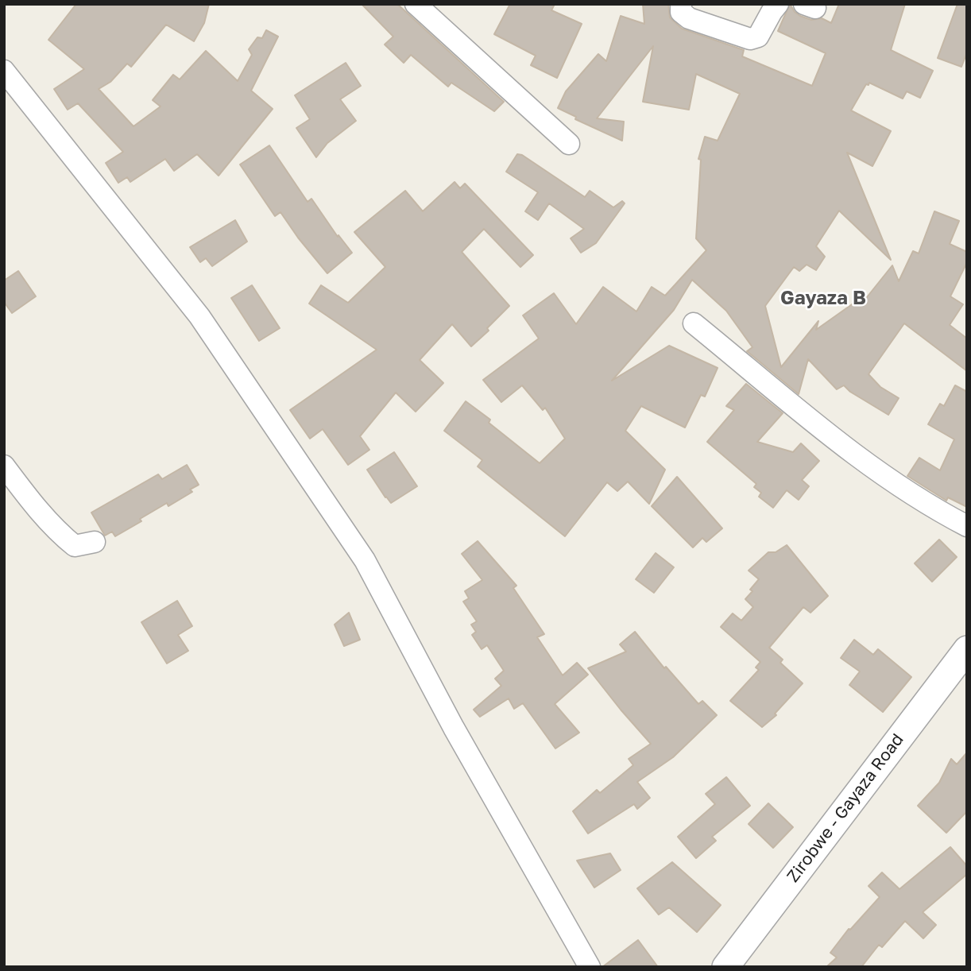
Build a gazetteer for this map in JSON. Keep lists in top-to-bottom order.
{
  "streets": {
    "street": ["Zirobwe - Gayaza Road"]
  },
  "districts": ["Gayaza B"]
}
